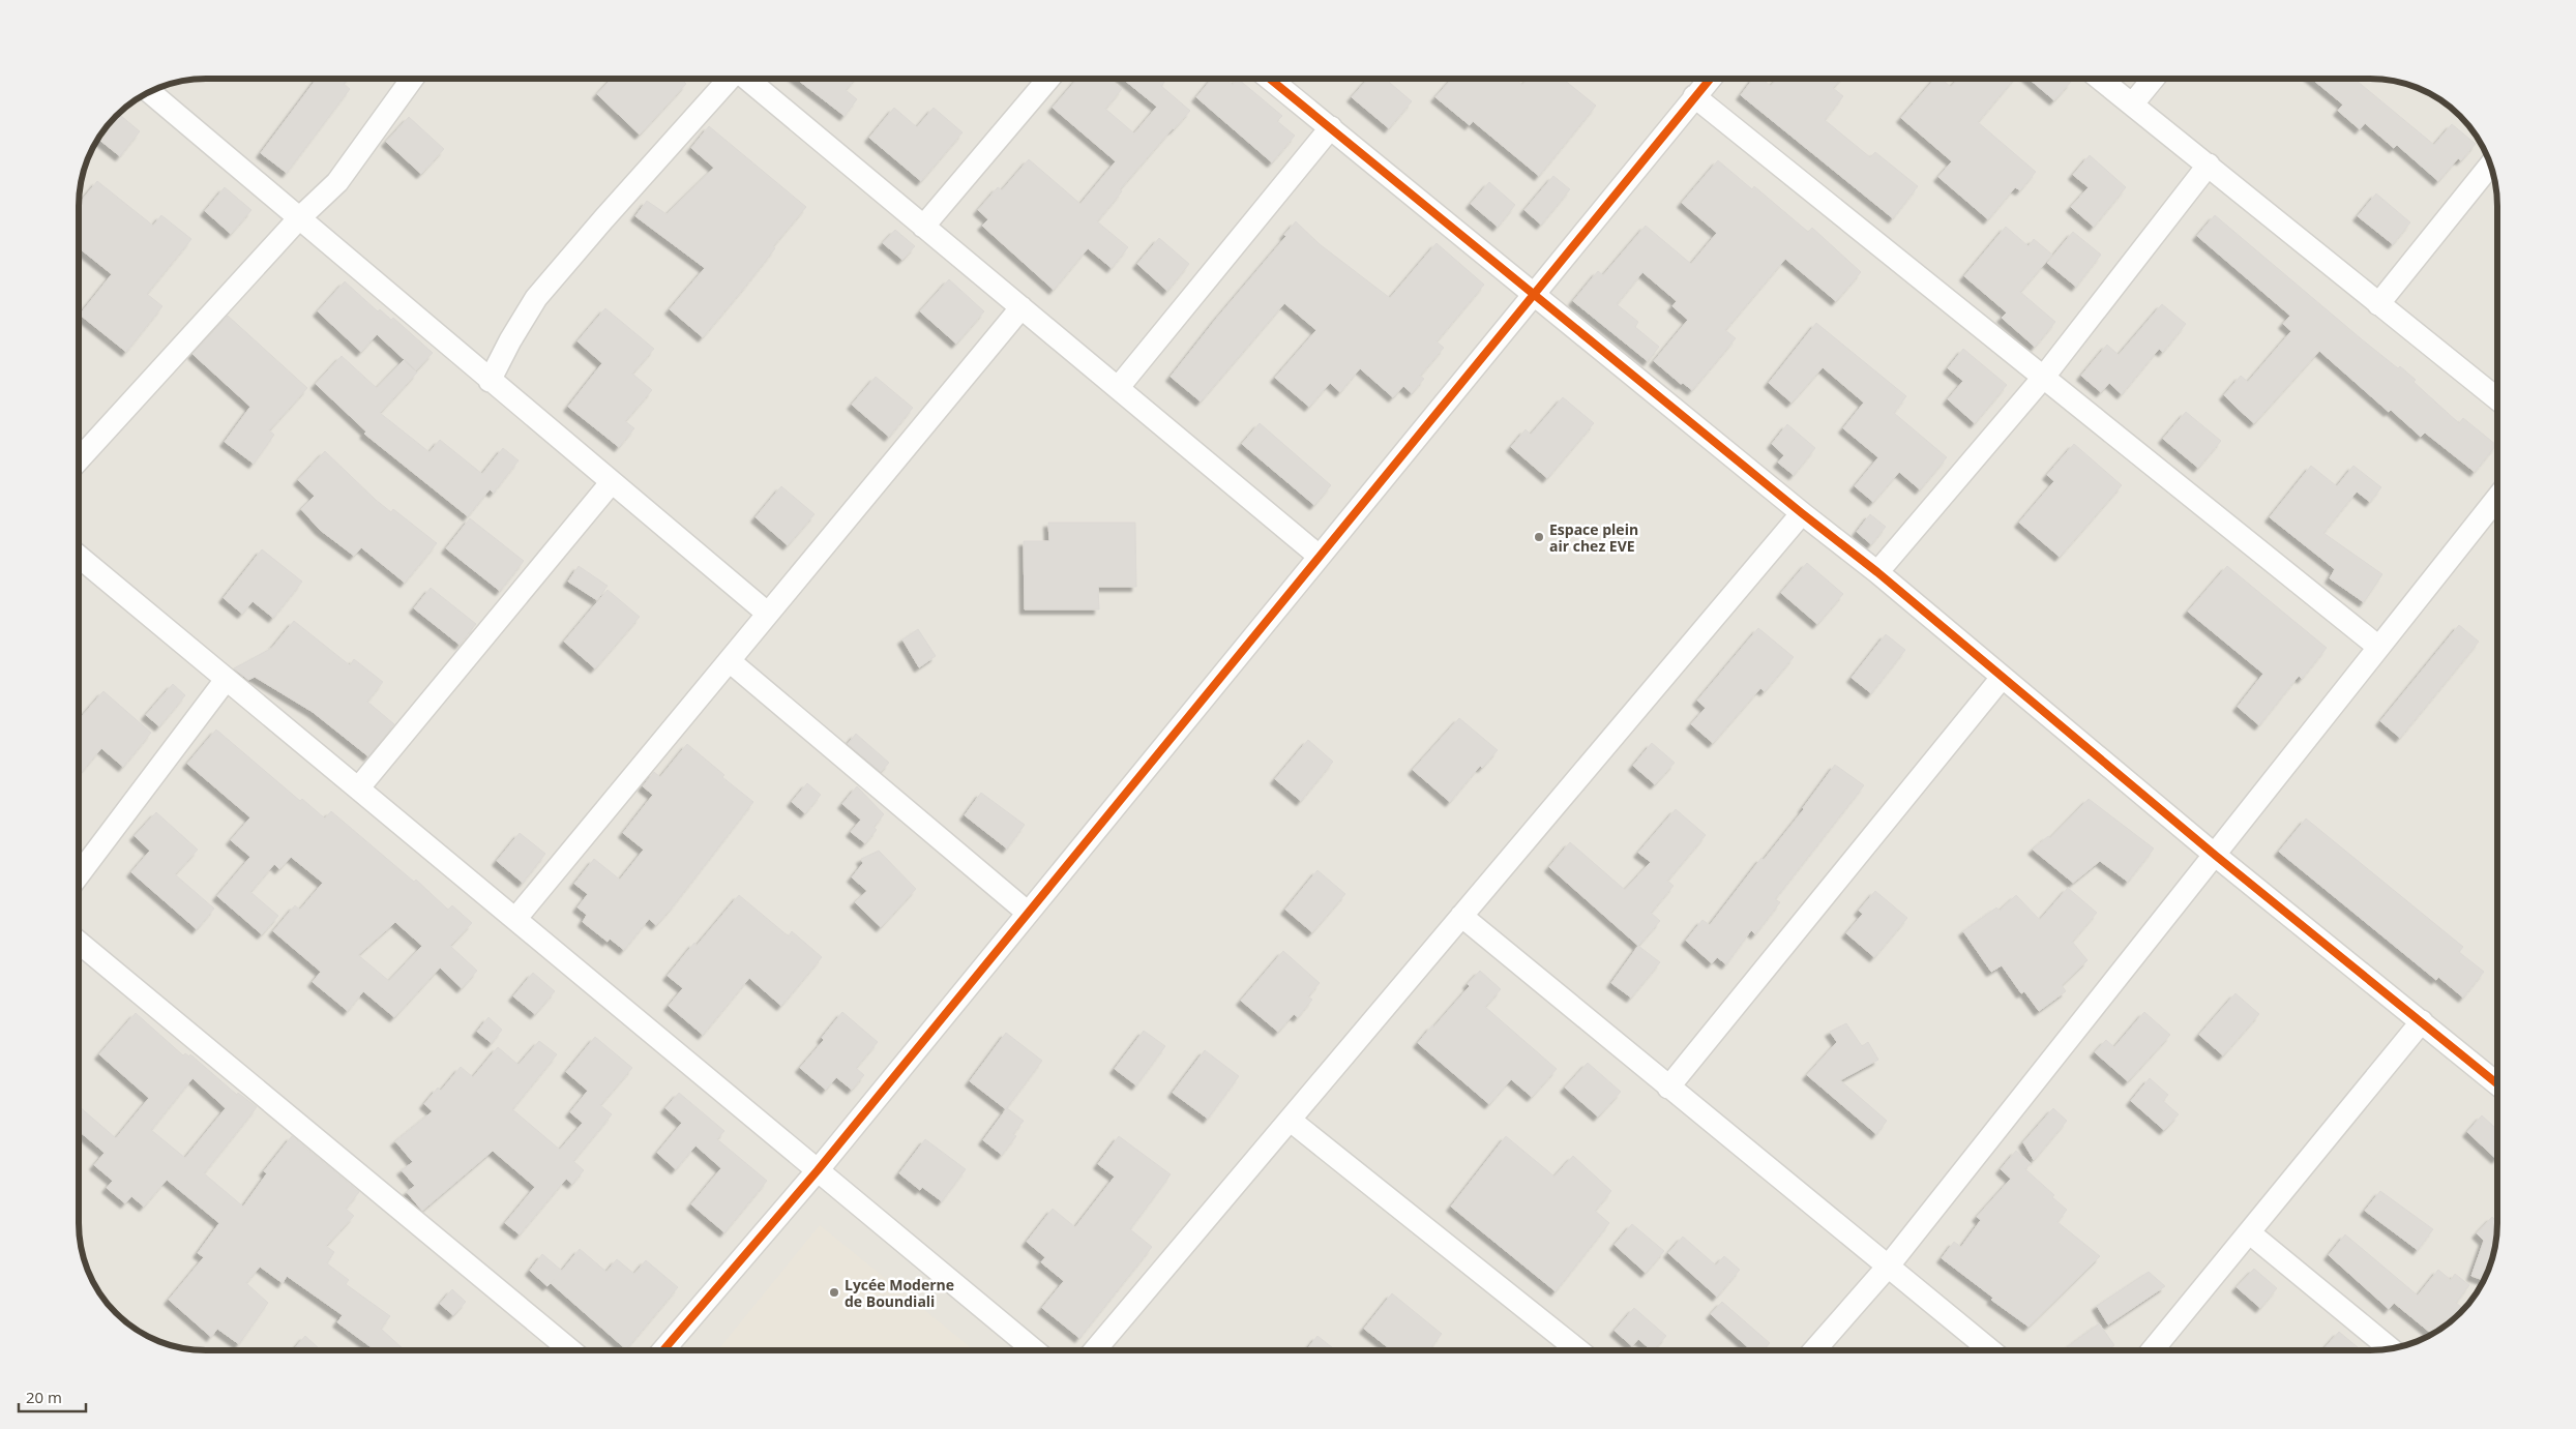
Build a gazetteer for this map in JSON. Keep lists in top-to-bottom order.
{
  "places": ["Espace plein air chez EVE", "Lycée Moderne de Boundiali"],
  "scale_bar": "20 m"
}
